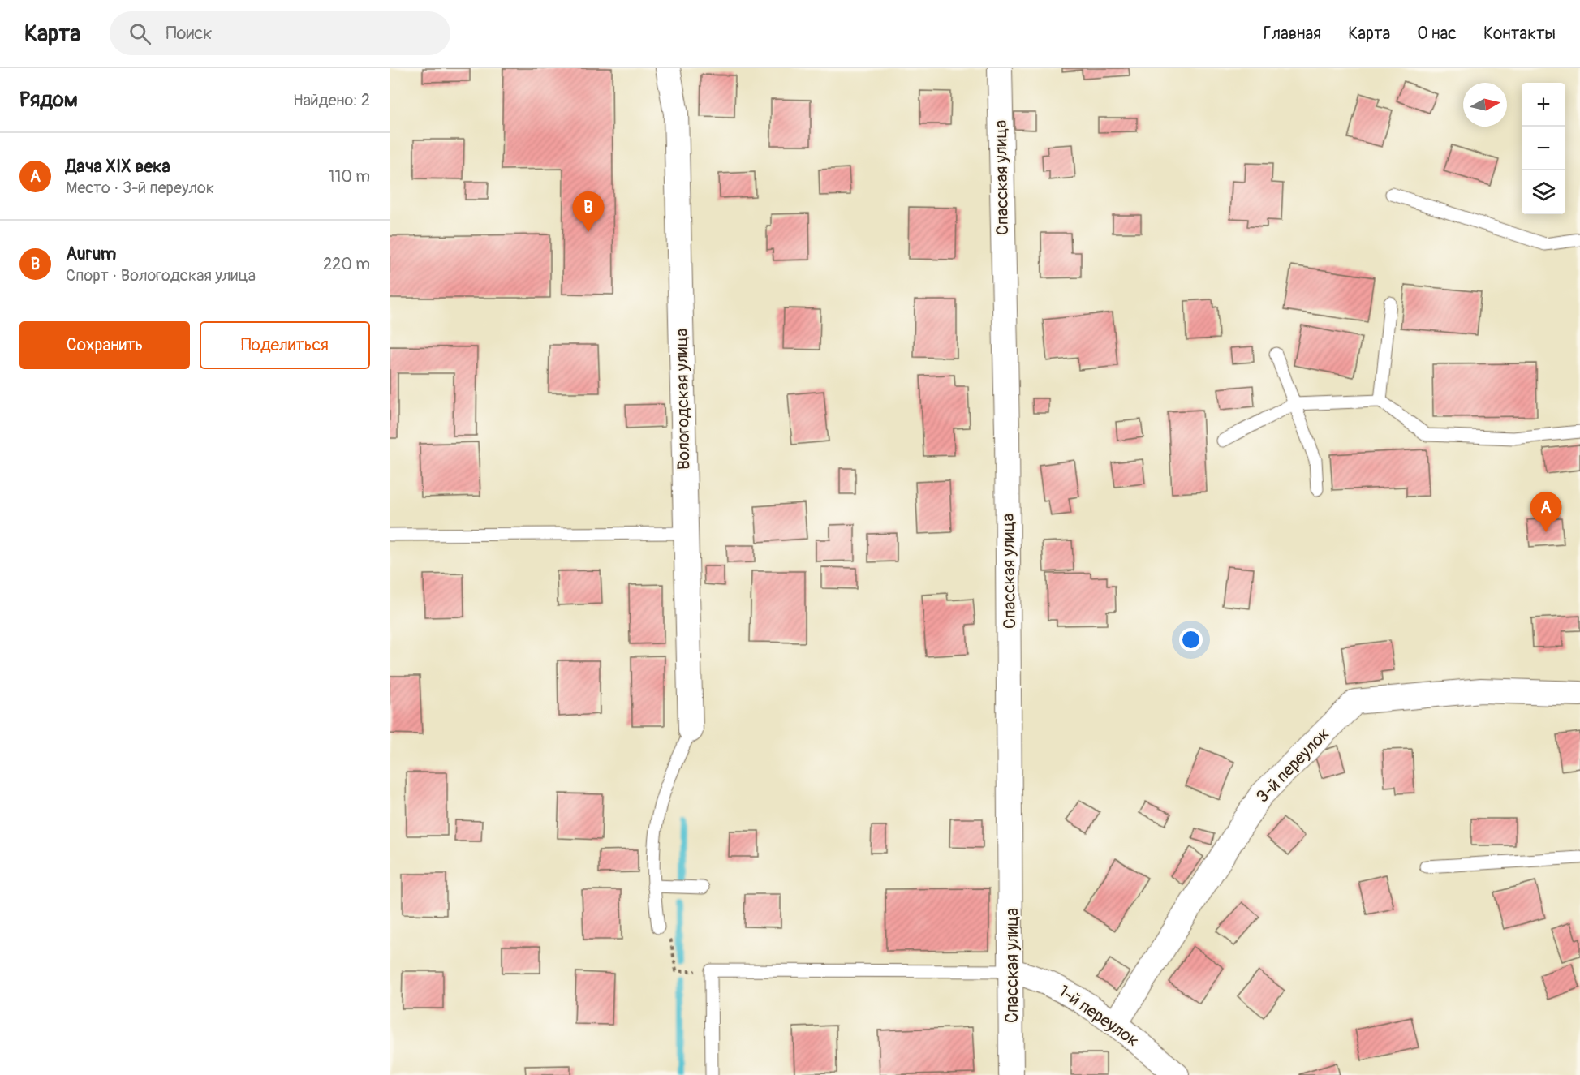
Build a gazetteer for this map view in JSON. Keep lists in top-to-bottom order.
{
  "streets": {
    "street": [
      "Спасская улица",
      "Вологодская улица",
      "3-й переулок",
      "1-й переулок"
    ]
  },
  "crossings": [
    ["Спасская улица", "1-й переулок"],
    ["3-й переулок", "1-й переулок"]
  ],
  "north": "right",
  "page": {
    "header": "Карта",
    "search": "Поиск",
    "nav": [
      "Главная",
      "Карта",
      "О нас",
      "Контакты"
    ],
    "heading": ["Рядом", "Найдено: 2"],
    "map_buttons": ["+", "−"],
    "list": [
      {
        "mark": "A",
        "name": "Дача XIX века",
        "note": "Место · 3-й переулок",
        "value": "110 m"
      },
      {
        "mark": "B",
        "name": "Aurum",
        "note": "Спорт · Вологодская улица",
        "value": "220 m"
      }
    ],
    "pins": ["B", "A"],
    "buttons": ["Сохранить", "Поделиться"]
  }
}
